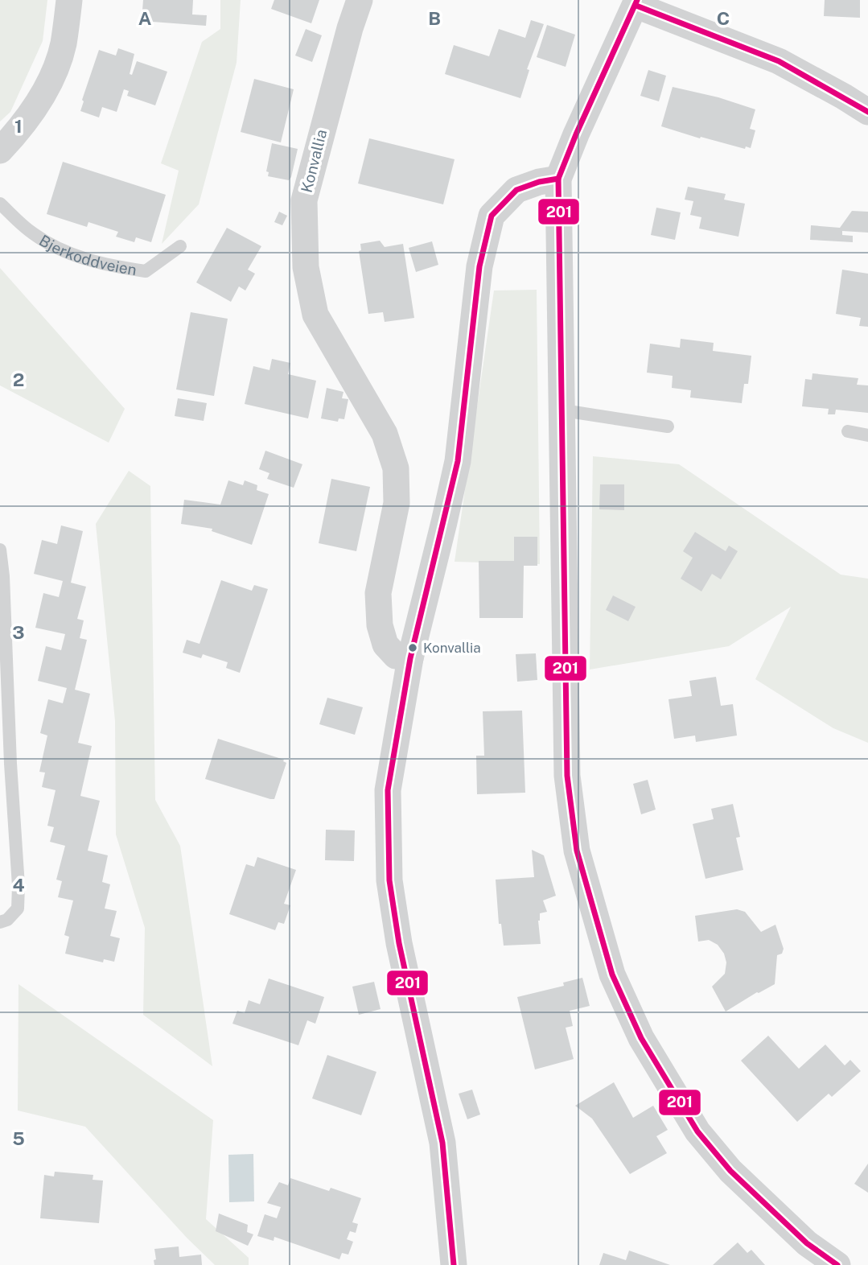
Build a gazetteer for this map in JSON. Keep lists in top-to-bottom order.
{
  "streets": {
    "street": ["Konvallia"],
    "lane": ["Bjerkoddveien"]
  },
  "places": ["Konvallia"],
  "lines": ["transit line 201"],
  "grid": {
    "columns": ["A", "B", "C"],
    "rows": [
      "1",
      "2",
      "3",
      "4",
      "5"
    ]
  }
}
